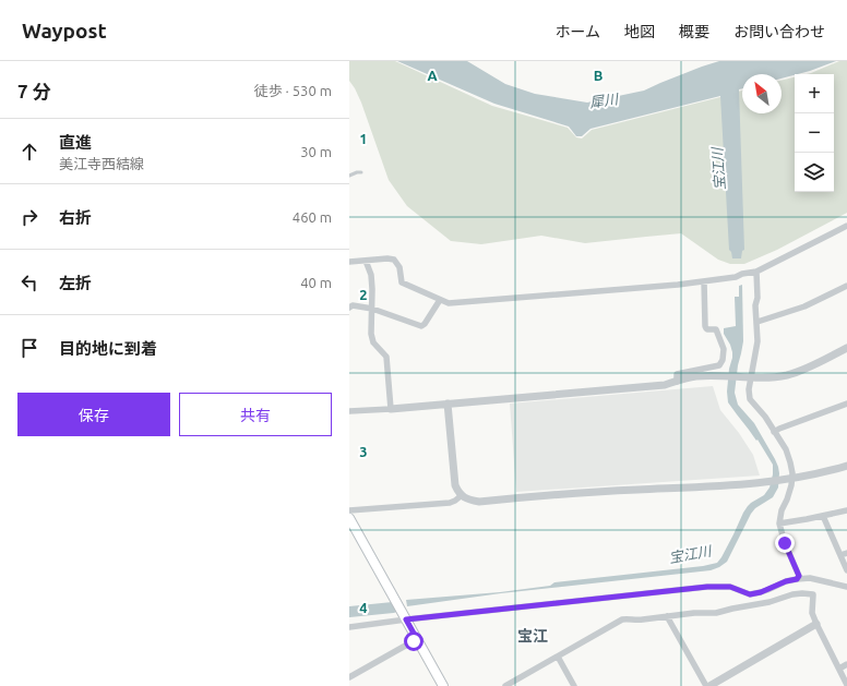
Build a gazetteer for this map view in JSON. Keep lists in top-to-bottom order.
{
  "districts": ["宝江"],
  "water": ["犀川", "宝江川"],
  "north": "top left",
  "page": {
    "header": "Waypost",
    "nav": [
      "ホーム",
      "地図",
      "概要",
      "お問い合わせ"
    ],
    "heading": ["7 分", "徒歩 · 530 m"],
    "map_buttons": ["+", "−"],
    "list": [
      ["直進", "美江寺西結線", "30 m"],
      ["右折", "460 m"],
      ["左折", "40 m"],
      "目的地に到着"
    ],
    "buttons": ["保存", "共有"]
  },
  "grid": {
    "columns": ["A", "B"],
    "rows": [
      "1",
      "2",
      "3",
      "4"
    ]
  }
}
